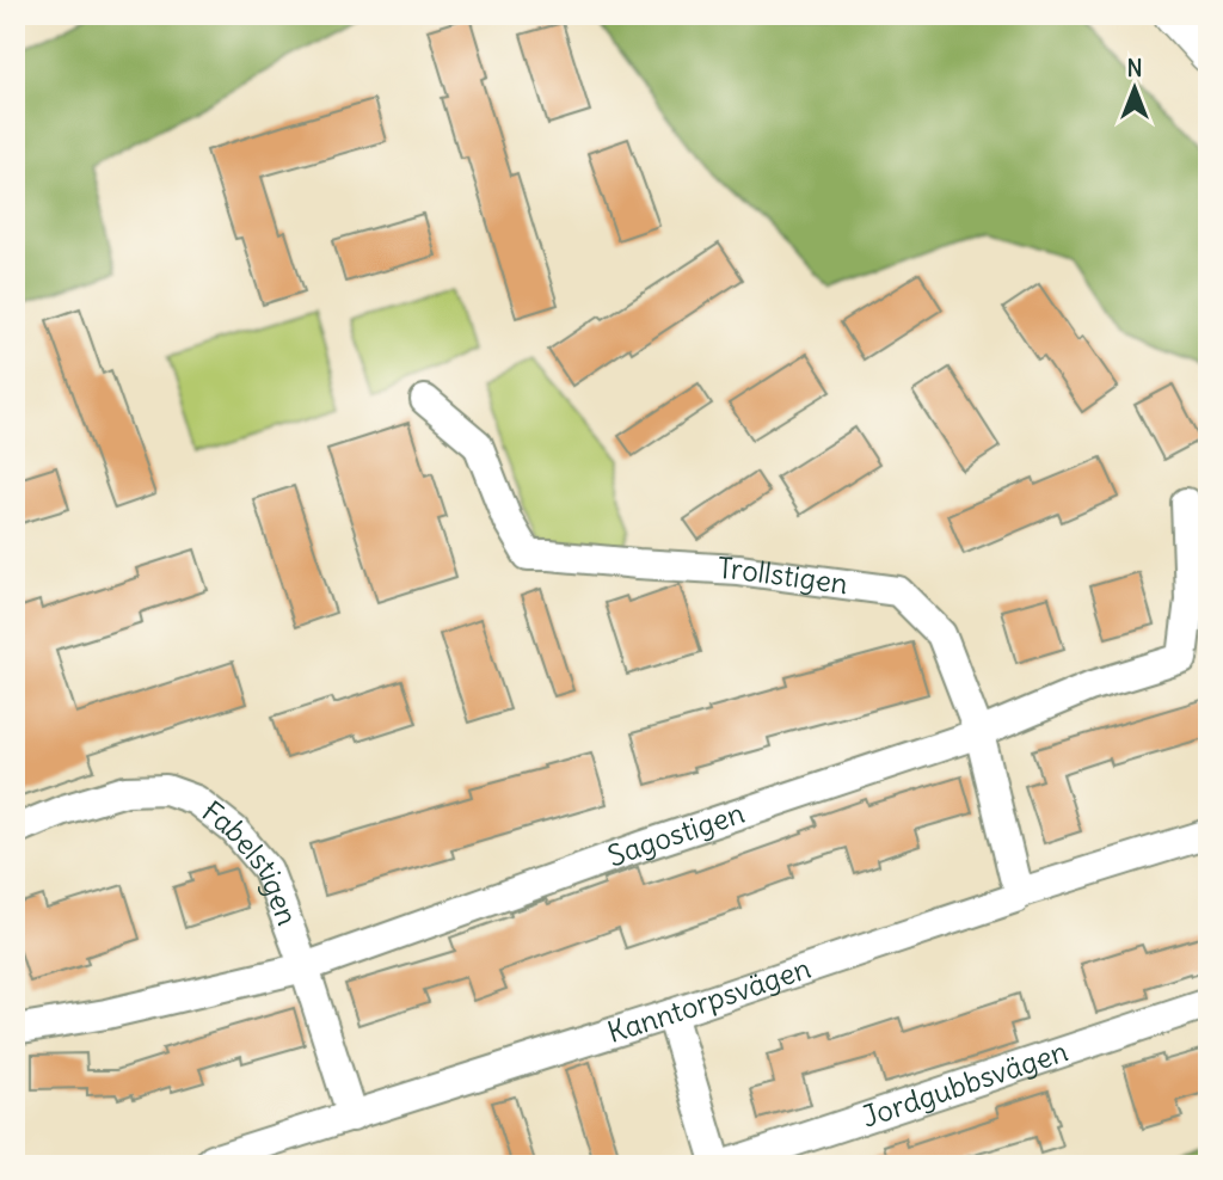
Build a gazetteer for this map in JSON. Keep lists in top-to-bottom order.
{
  "streets": {
    "street": [
      "Trollstigen",
      "Sagostigen",
      "Fabelstigen",
      "Kanntorpsvägen",
      "Jordgubbsvägen"
    ]
  },
  "crossings": [
    ["Trollstigen", "Sagostigen"],
    ["Trollstigen", "Kanntorpsvägen"],
    ["Sagostigen", "Fabelstigen"],
    ["Fabelstigen", "Kanntorpsvägen"]
  ],
  "north": "top"
}
